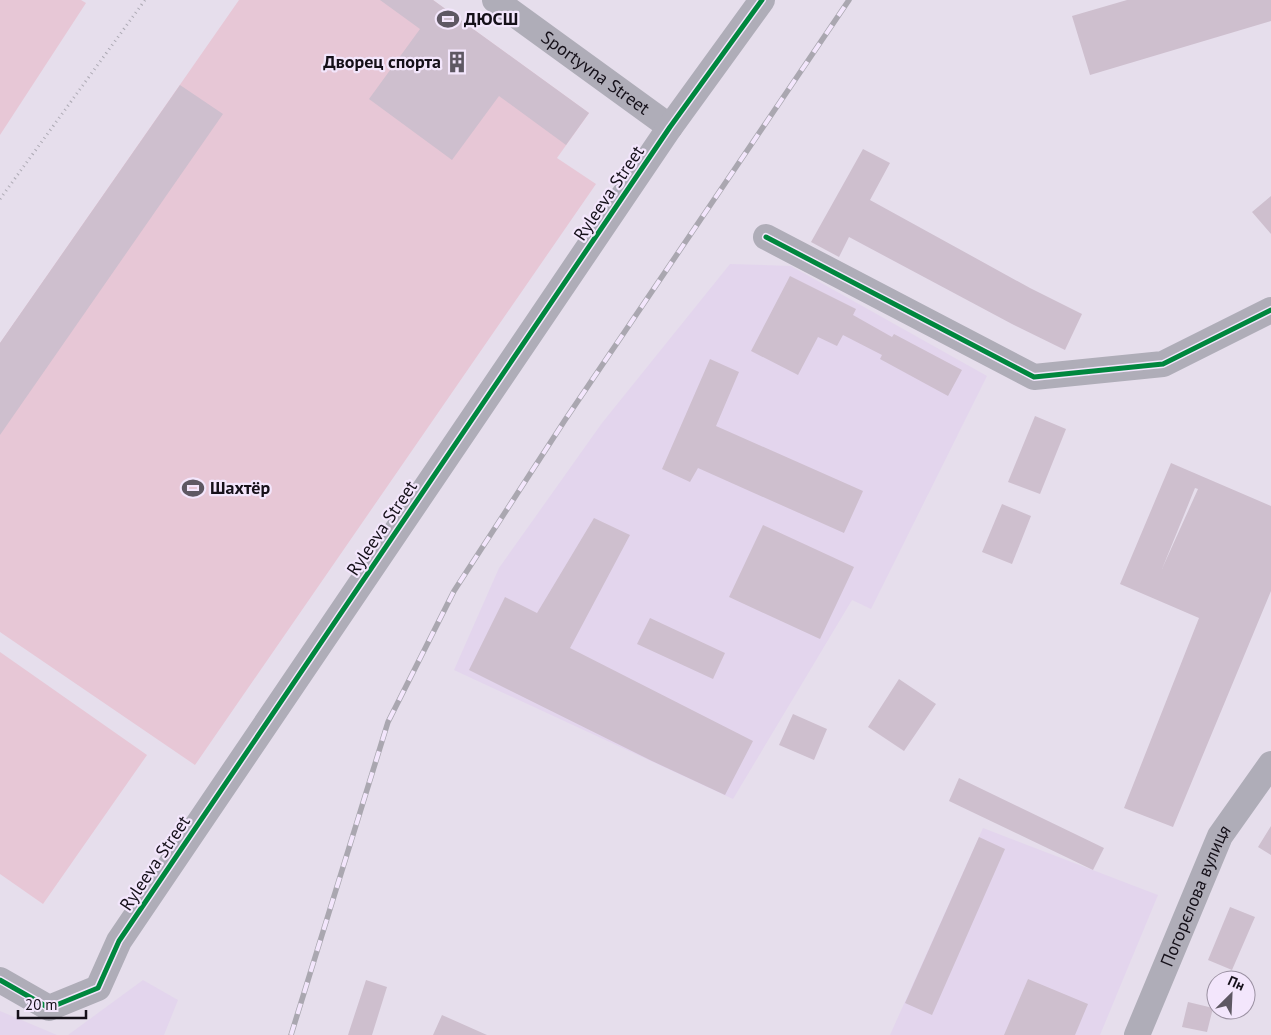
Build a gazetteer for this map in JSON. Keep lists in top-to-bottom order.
{
  "streets": {
    "street": ["Sportyvna Street", "Ryleeva Street", "Погорєлова вулиця"]
  },
  "crossings": [
    ["Sportyvna Street", "Ryleeva Street"]
  ],
  "places": {
    "sports": ["ДЮСШ", "Шахтёр"],
    "building": ["Дворец спорта"]
  },
  "scale_bar": "20 m",
  "north": "top right"
}
